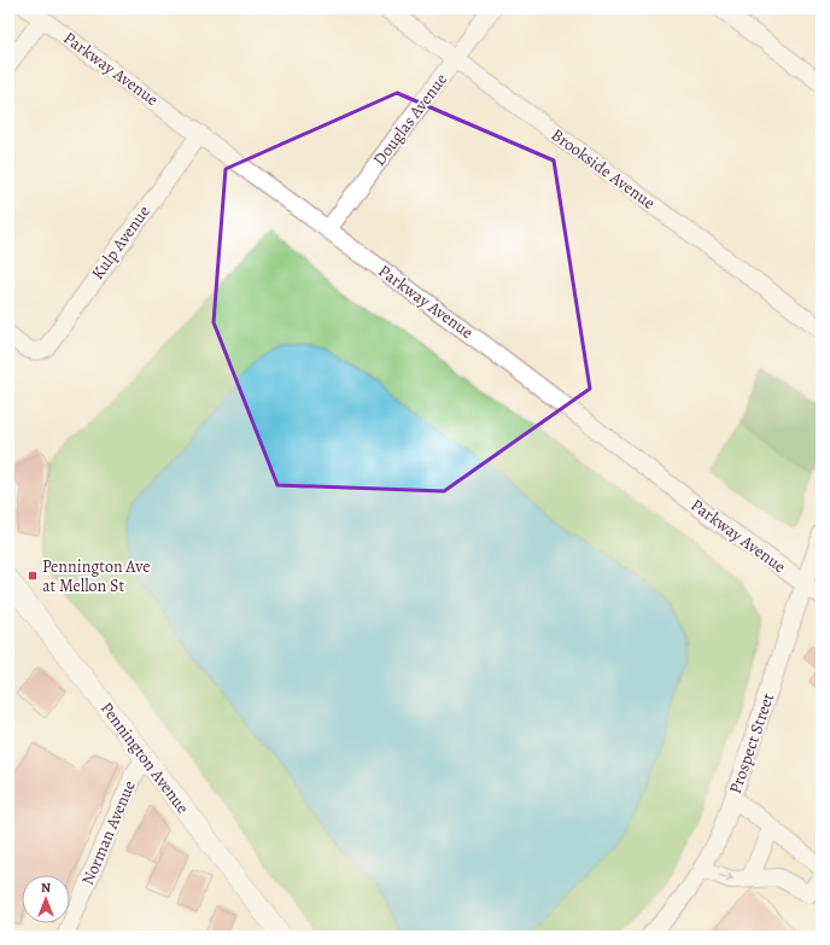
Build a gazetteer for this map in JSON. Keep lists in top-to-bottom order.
{
  "streets": {
    "main road": ["Pennington Avenue"],
    "street": [
      "Parkway Avenue",
      "Douglas Avenue",
      "Brookside Avenue",
      "Kulp Avenue",
      "Prospect Street",
      "Norman Avenue"
    ]
  },
  "crossings": [
    ["Parkway Avenue", "Douglas Avenue"],
    ["Parkway Avenue", "Kulp Avenue"],
    ["Parkway Avenue", "Prospect Street"],
    ["Douglas Avenue", "Brookside Avenue"],
    ["Pennington Avenue", "Norman Avenue"]
  ],
  "places": {
    "transit": ["Pennington Ave at Mellon St"]
  },
  "north": "top"
}
